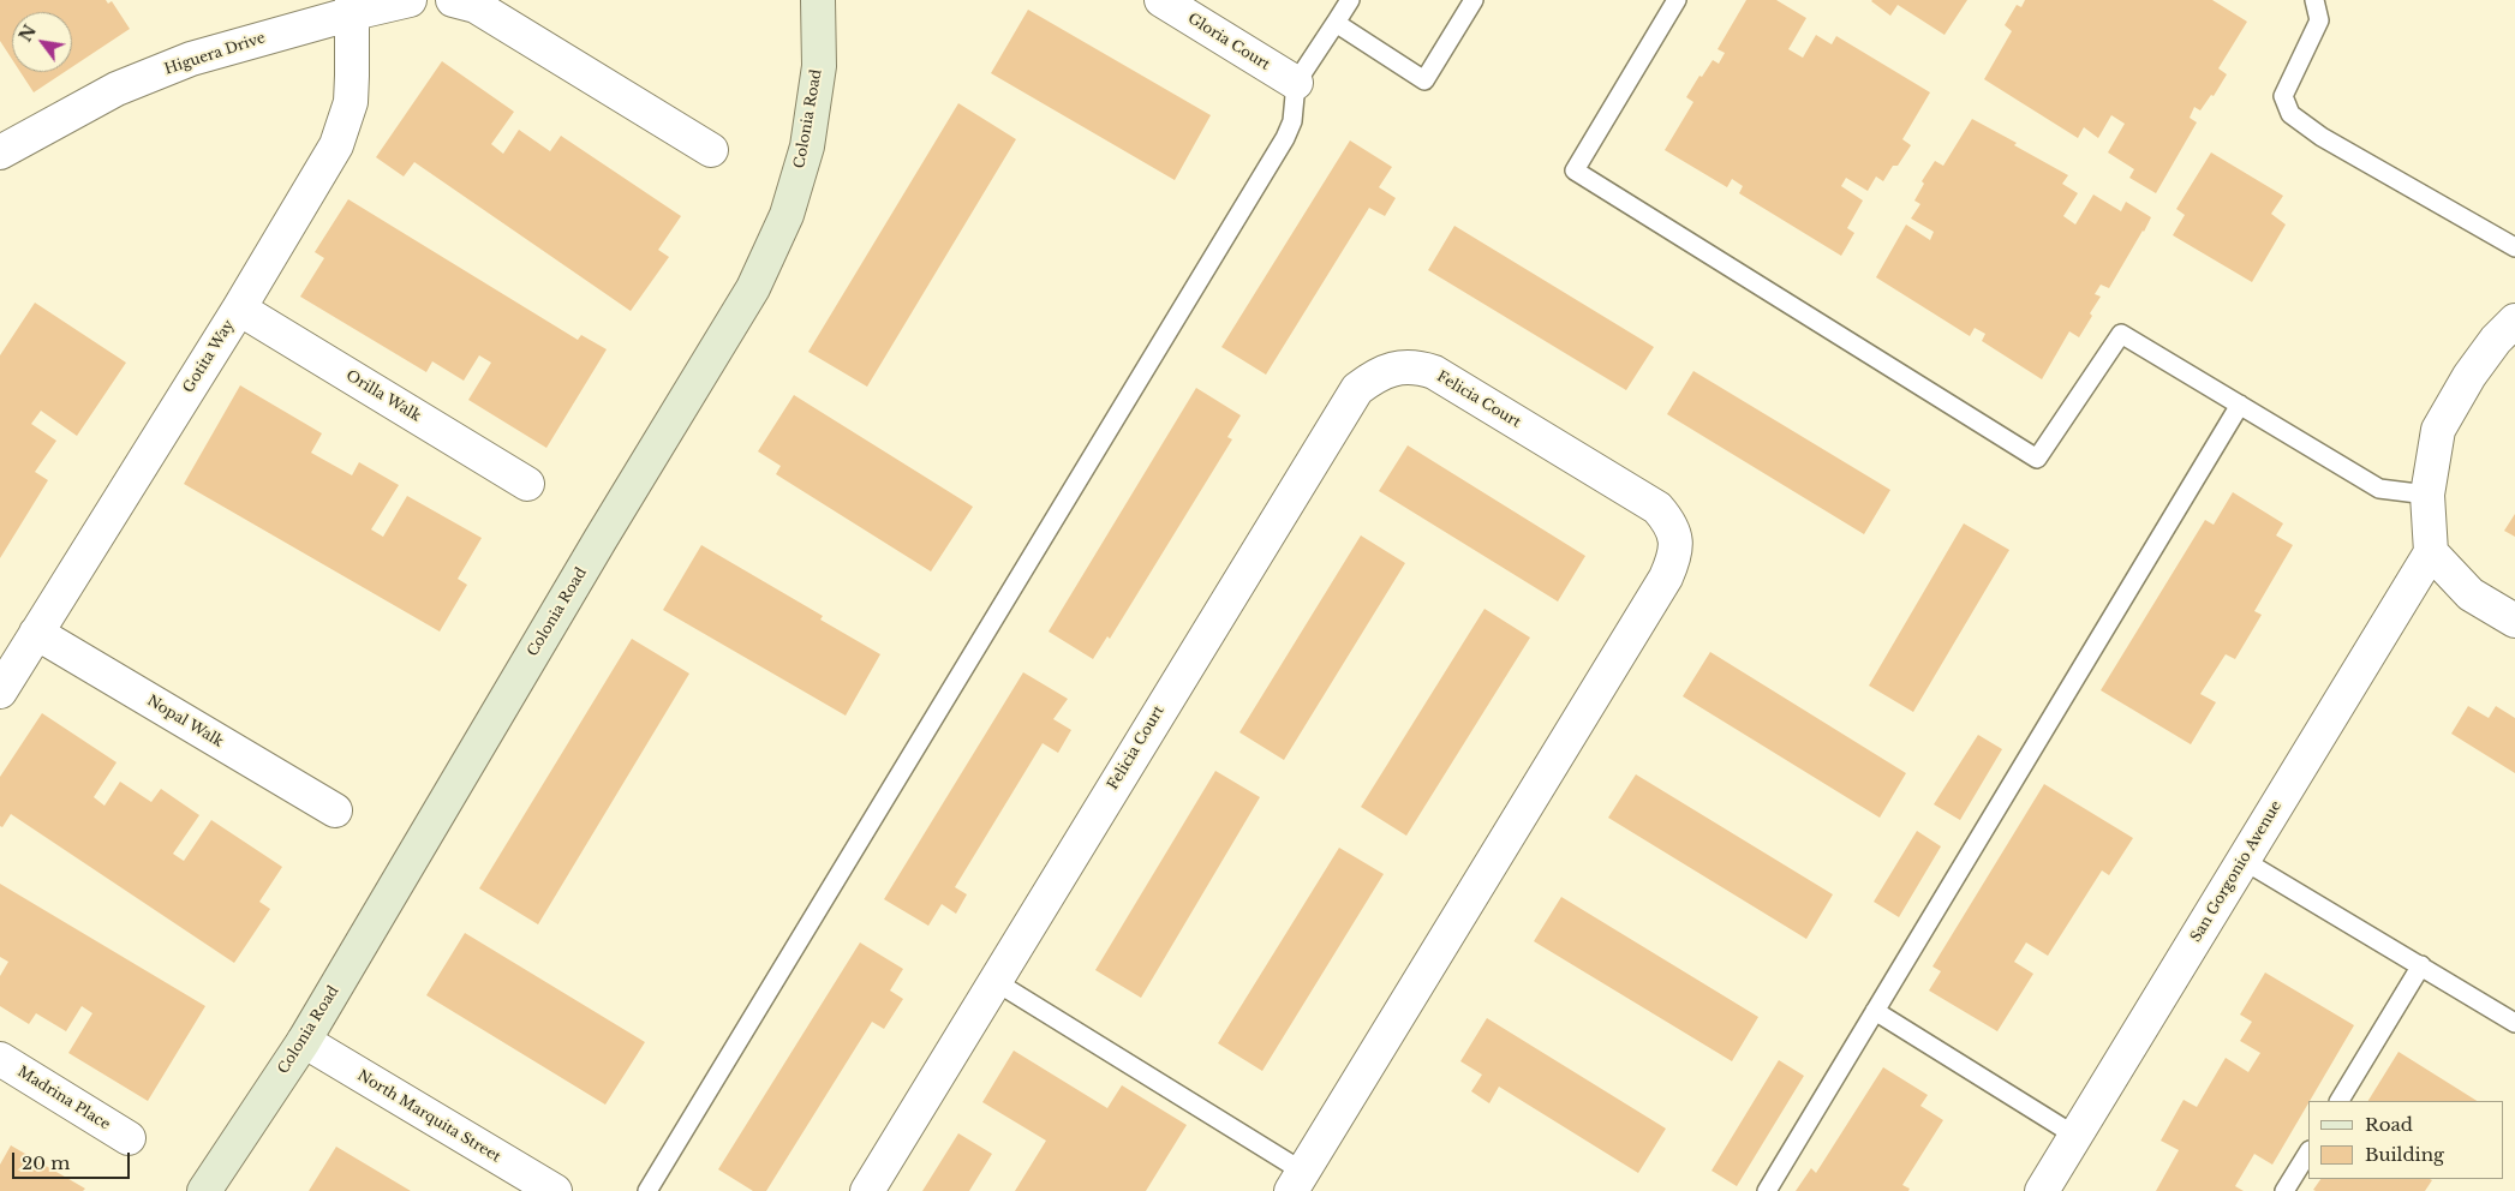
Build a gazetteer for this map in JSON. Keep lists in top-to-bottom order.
{
  "streets": {
    "street": [
      "Gloria Court",
      "Higuera Drive",
      "Colonia Road",
      "Gotita Way",
      "Orilla Walk",
      "Felicia Court",
      "Nopal Walk",
      "San Gorgonio Avenue",
      "Madrina Place",
      "North Marquita Street"
    ]
  },
  "crossings": [
    ["Higuera Drive", "Gotita Way"],
    ["Colonia Road", "North Marquita Street"],
    ["Gotita Way", "Orilla Walk"],
    ["Gotita Way", "Nopal Walk"]
  ],
  "legend": ["Road", "Building"],
  "scale_bar": "20 m",
  "north": "top left"
}
